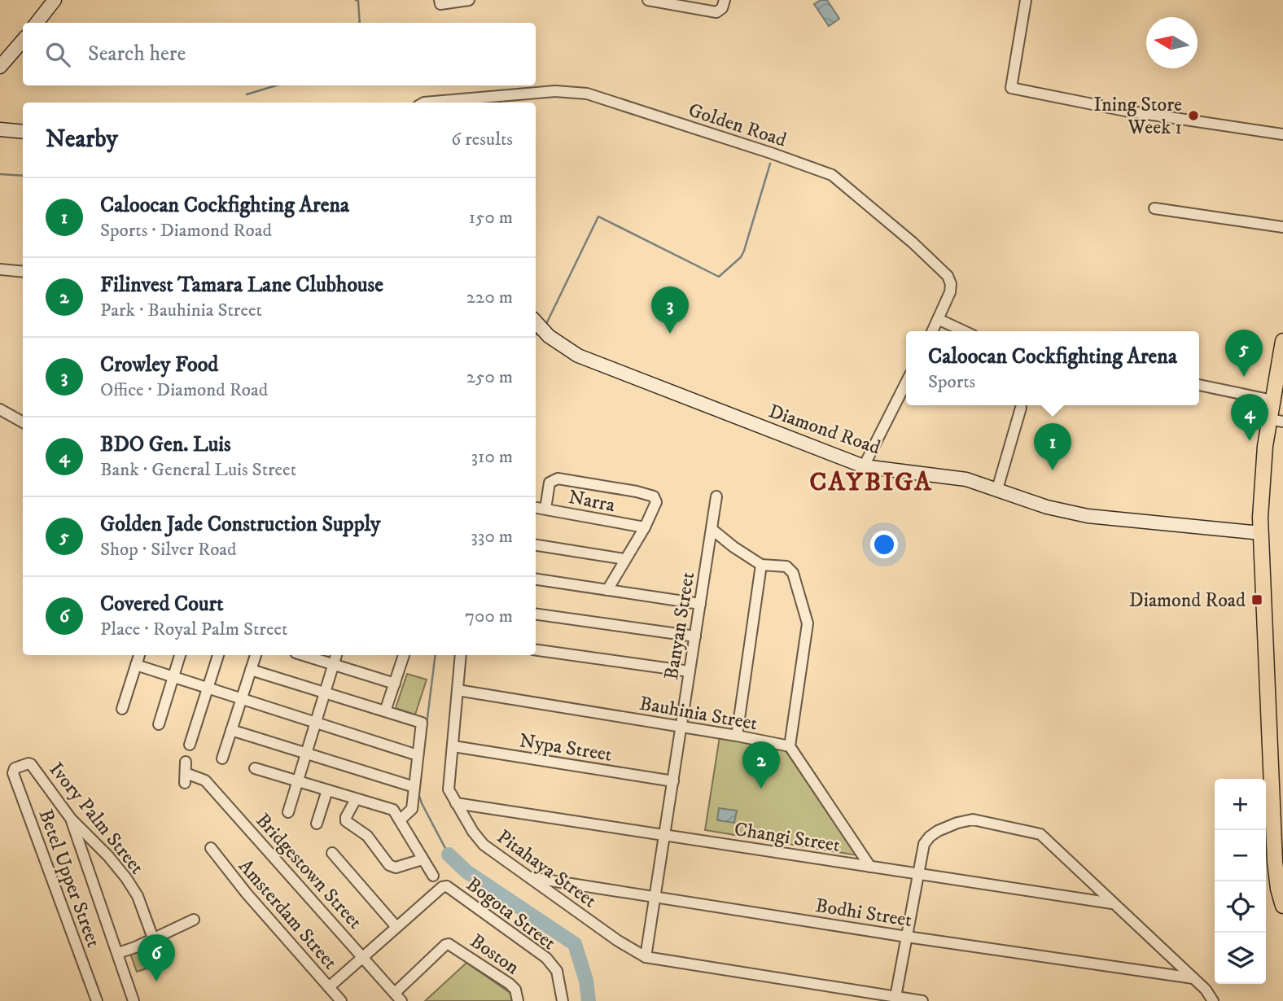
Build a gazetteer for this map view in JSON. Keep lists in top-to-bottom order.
{
  "streets": {
    "main road": ["Diamond Road"],
    "street": [
      "Golden Road",
      "Narra",
      "Banyan Street",
      "Bauhinia Street",
      "Nypa Street",
      "Ivory Palm Street",
      "Changi Street",
      "Pitahaya Street",
      "Bridgestown Street",
      "Betel Upper Street",
      "Bodhi Street",
      "Bogota Street",
      "Amsterdam Street",
      "Boston"
    ]
  },
  "crossings": [
    ["Banyan Street", "Bauhinia Street"],
    ["Banyan Street", "Nypa Street"],
    ["Banyan Street", "Changi Street"],
    ["Banyan Street", "Pitahaya Street"],
    ["Banyan Street", "Bodhi Street"],
    ["Bauhinia Street", "Pitahaya Street"],
    ["Nypa Street", "Pitahaya Street"],
    ["Ivory Palm Street", "Betel Upper Street"],
    ["Changi Street", "Pitahaya Street"],
    ["Pitahaya Street", "Bodhi Street"],
    ["Bridgestown Street", "Boston"]
  ],
  "districts": ["CAYBIGA"],
  "places": {
    "other": ["Ining Store Week 1"],
    "transit": ["Diamond Road"]
  },
  "north": "left",
  "page": {
    "search": "Search here",
    "heading": ["Nearby", "6 results"],
    "list": [
      {
        "mark": "1",
        "name": "Caloocan Cockfighting Arena",
        "note": "Sports · Diamond Road",
        "value": "150 m"
      },
      {
        "mark": "2",
        "name": "Filinvest Tamara Lane Clubhouse",
        "note": "Park · Bauhinia Street",
        "value": "220 m"
      },
      {
        "mark": "3",
        "name": "Crowley Food",
        "note": "Office · Diamond Road",
        "value": "250 m"
      },
      {
        "mark": "4",
        "name": "BDO Gen. Luis",
        "note": "Bank · General Luis Street",
        "value": "310 m"
      },
      {
        "mark": "5",
        "name": "Golden Jade Construction Supply",
        "note": "Shop · Silver Road",
        "value": "330 m"
      },
      {
        "mark": "6",
        "name": "Covered Court",
        "note": "Place · Royal Palm Street",
        "value": "700 m"
      }
    ],
    "pins": [
      "3",
      "5",
      "4",
      "1",
      "2",
      "6"
    ],
    "popup": ["Caloocan Cockfighting Arena", "Sports"],
    "map_buttons": ["+", "−"]
  }
}
